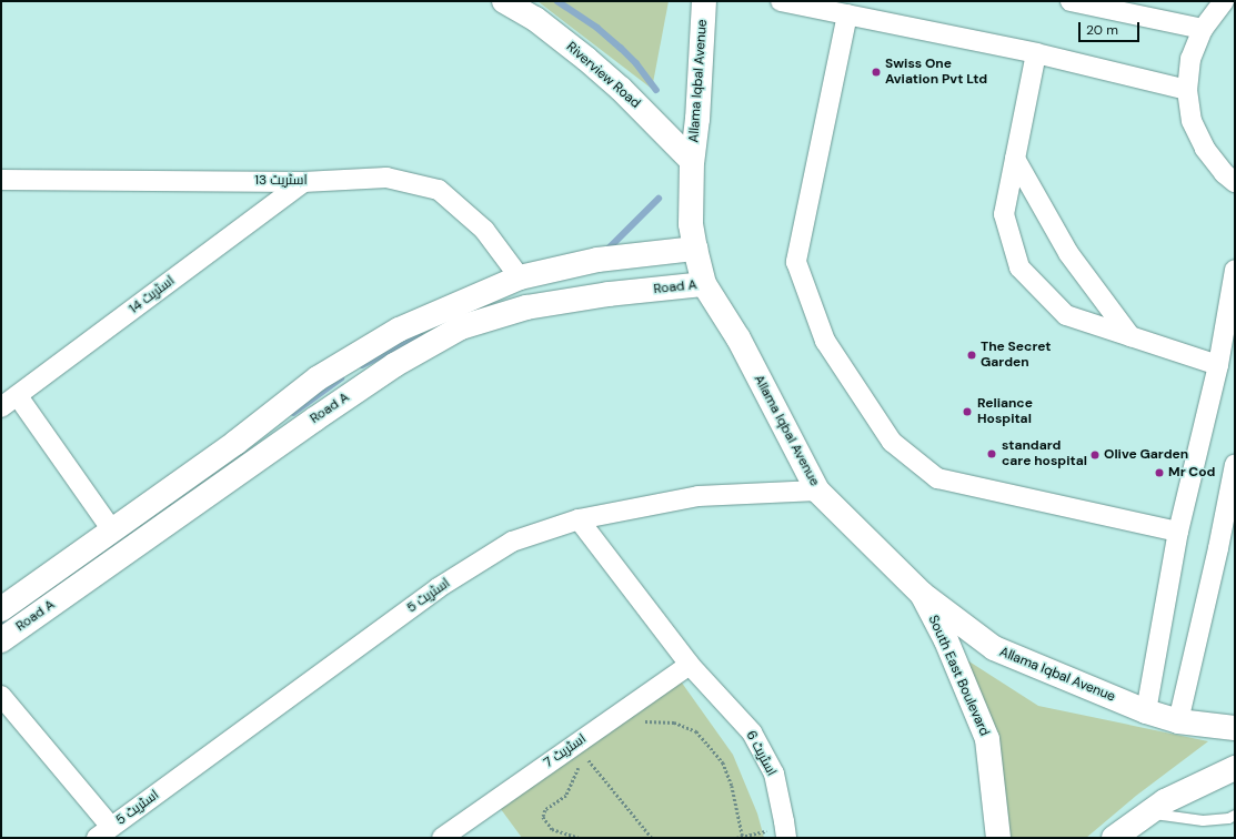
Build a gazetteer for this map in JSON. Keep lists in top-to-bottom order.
{
  "streets": {
    "street": [
      "Riverview Road",
      "Allama Iqbal Avenue",
      "اسٹریٹ 13",
      "Road A",
      "اسٹریٹ 14",
      "اسٹریٹ 5",
      "South East Boulevard",
      "اسٹریٹ 7",
      "اسٹریٹ 6"
    ]
  },
  "crossings": [
    ["Riverview Road", "Allama Iqbal Avenue"],
    ["Allama Iqbal Avenue", "Road A"],
    ["Allama Iqbal Avenue", "اسٹریٹ 5"],
    ["Allama Iqbal Avenue", "South East Boulevard"],
    ["اسٹریٹ 13", "Road A"],
    ["اسٹریٹ 13", "اسٹریٹ 14"],
    ["اسٹریٹ 5", "اسٹریٹ 6"],
    ["اسٹریٹ 7", "اسٹریٹ 6"]
  ],
  "places": [
    "Swiss One Aviation Pvt Ltd",
    "The Secret Garden",
    "Reliance Hospital",
    "standard care hospital",
    "Olive Garden",
    "Mr Cod"
  ],
  "scale_bar": "20 m"
}
